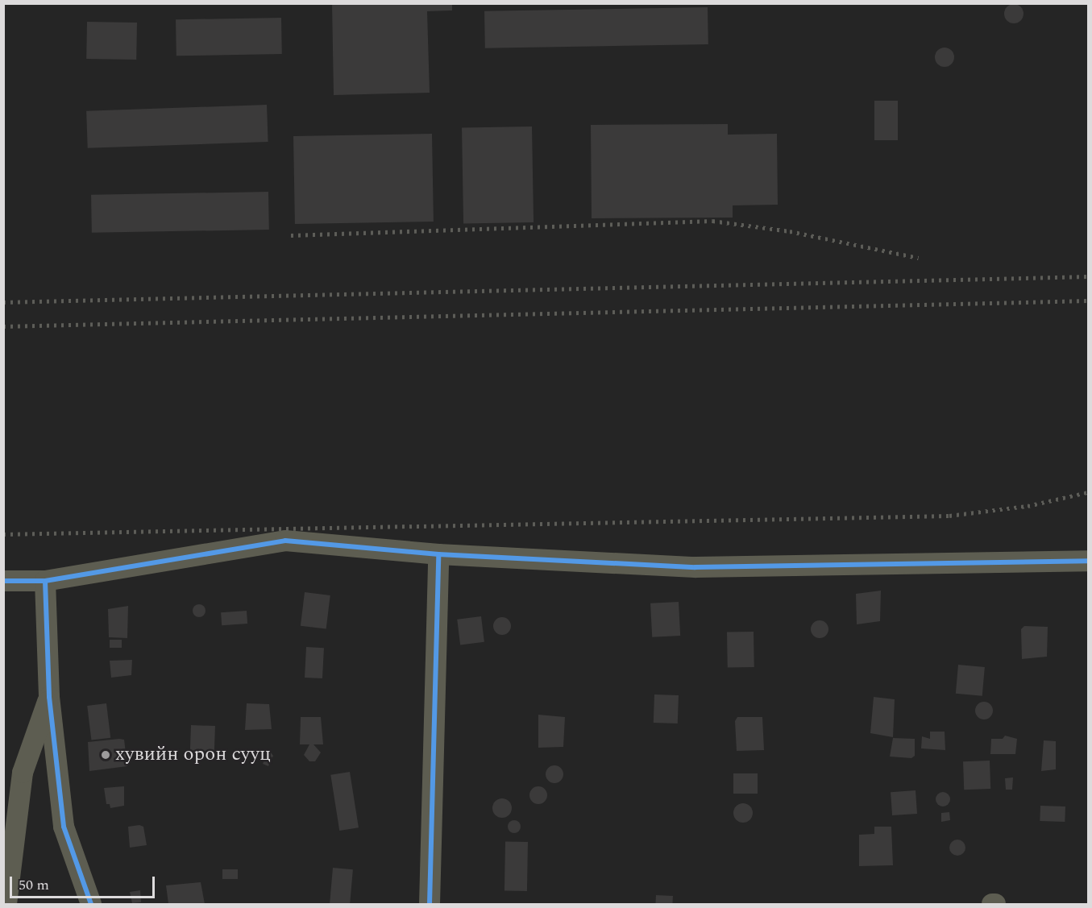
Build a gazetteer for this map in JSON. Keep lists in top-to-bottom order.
{
  "places": ["хувийн орон сууц"],
  "scale_bar": "50 m"
}
